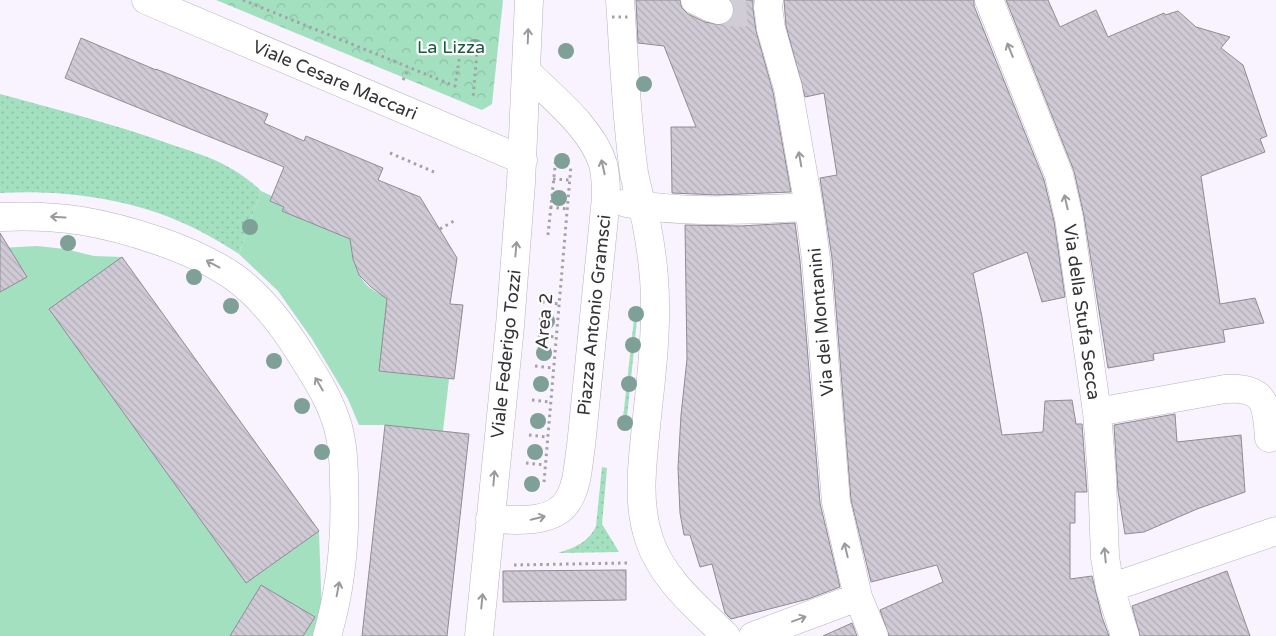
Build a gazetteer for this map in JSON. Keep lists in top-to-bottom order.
{
  "streets": {
    "street": [
      "Viale Cesare Maccari",
      "Via della Stufa Secca",
      "Piazza Antonio Gramsci",
      "Via dei Montanini",
      "Viale Federigo Tozzi"
    ],
    "path": ["Area 2"]
  },
  "crossings": [
    ["Viale Cesare Maccari", "Viale Federigo Tozzi"],
    ["Piazza Antonio Gramsci", "Viale Federigo Tozzi"]
  ],
  "one_way": ["Via della Stufa Secca"],
  "parks": ["La Lizza"]
}
